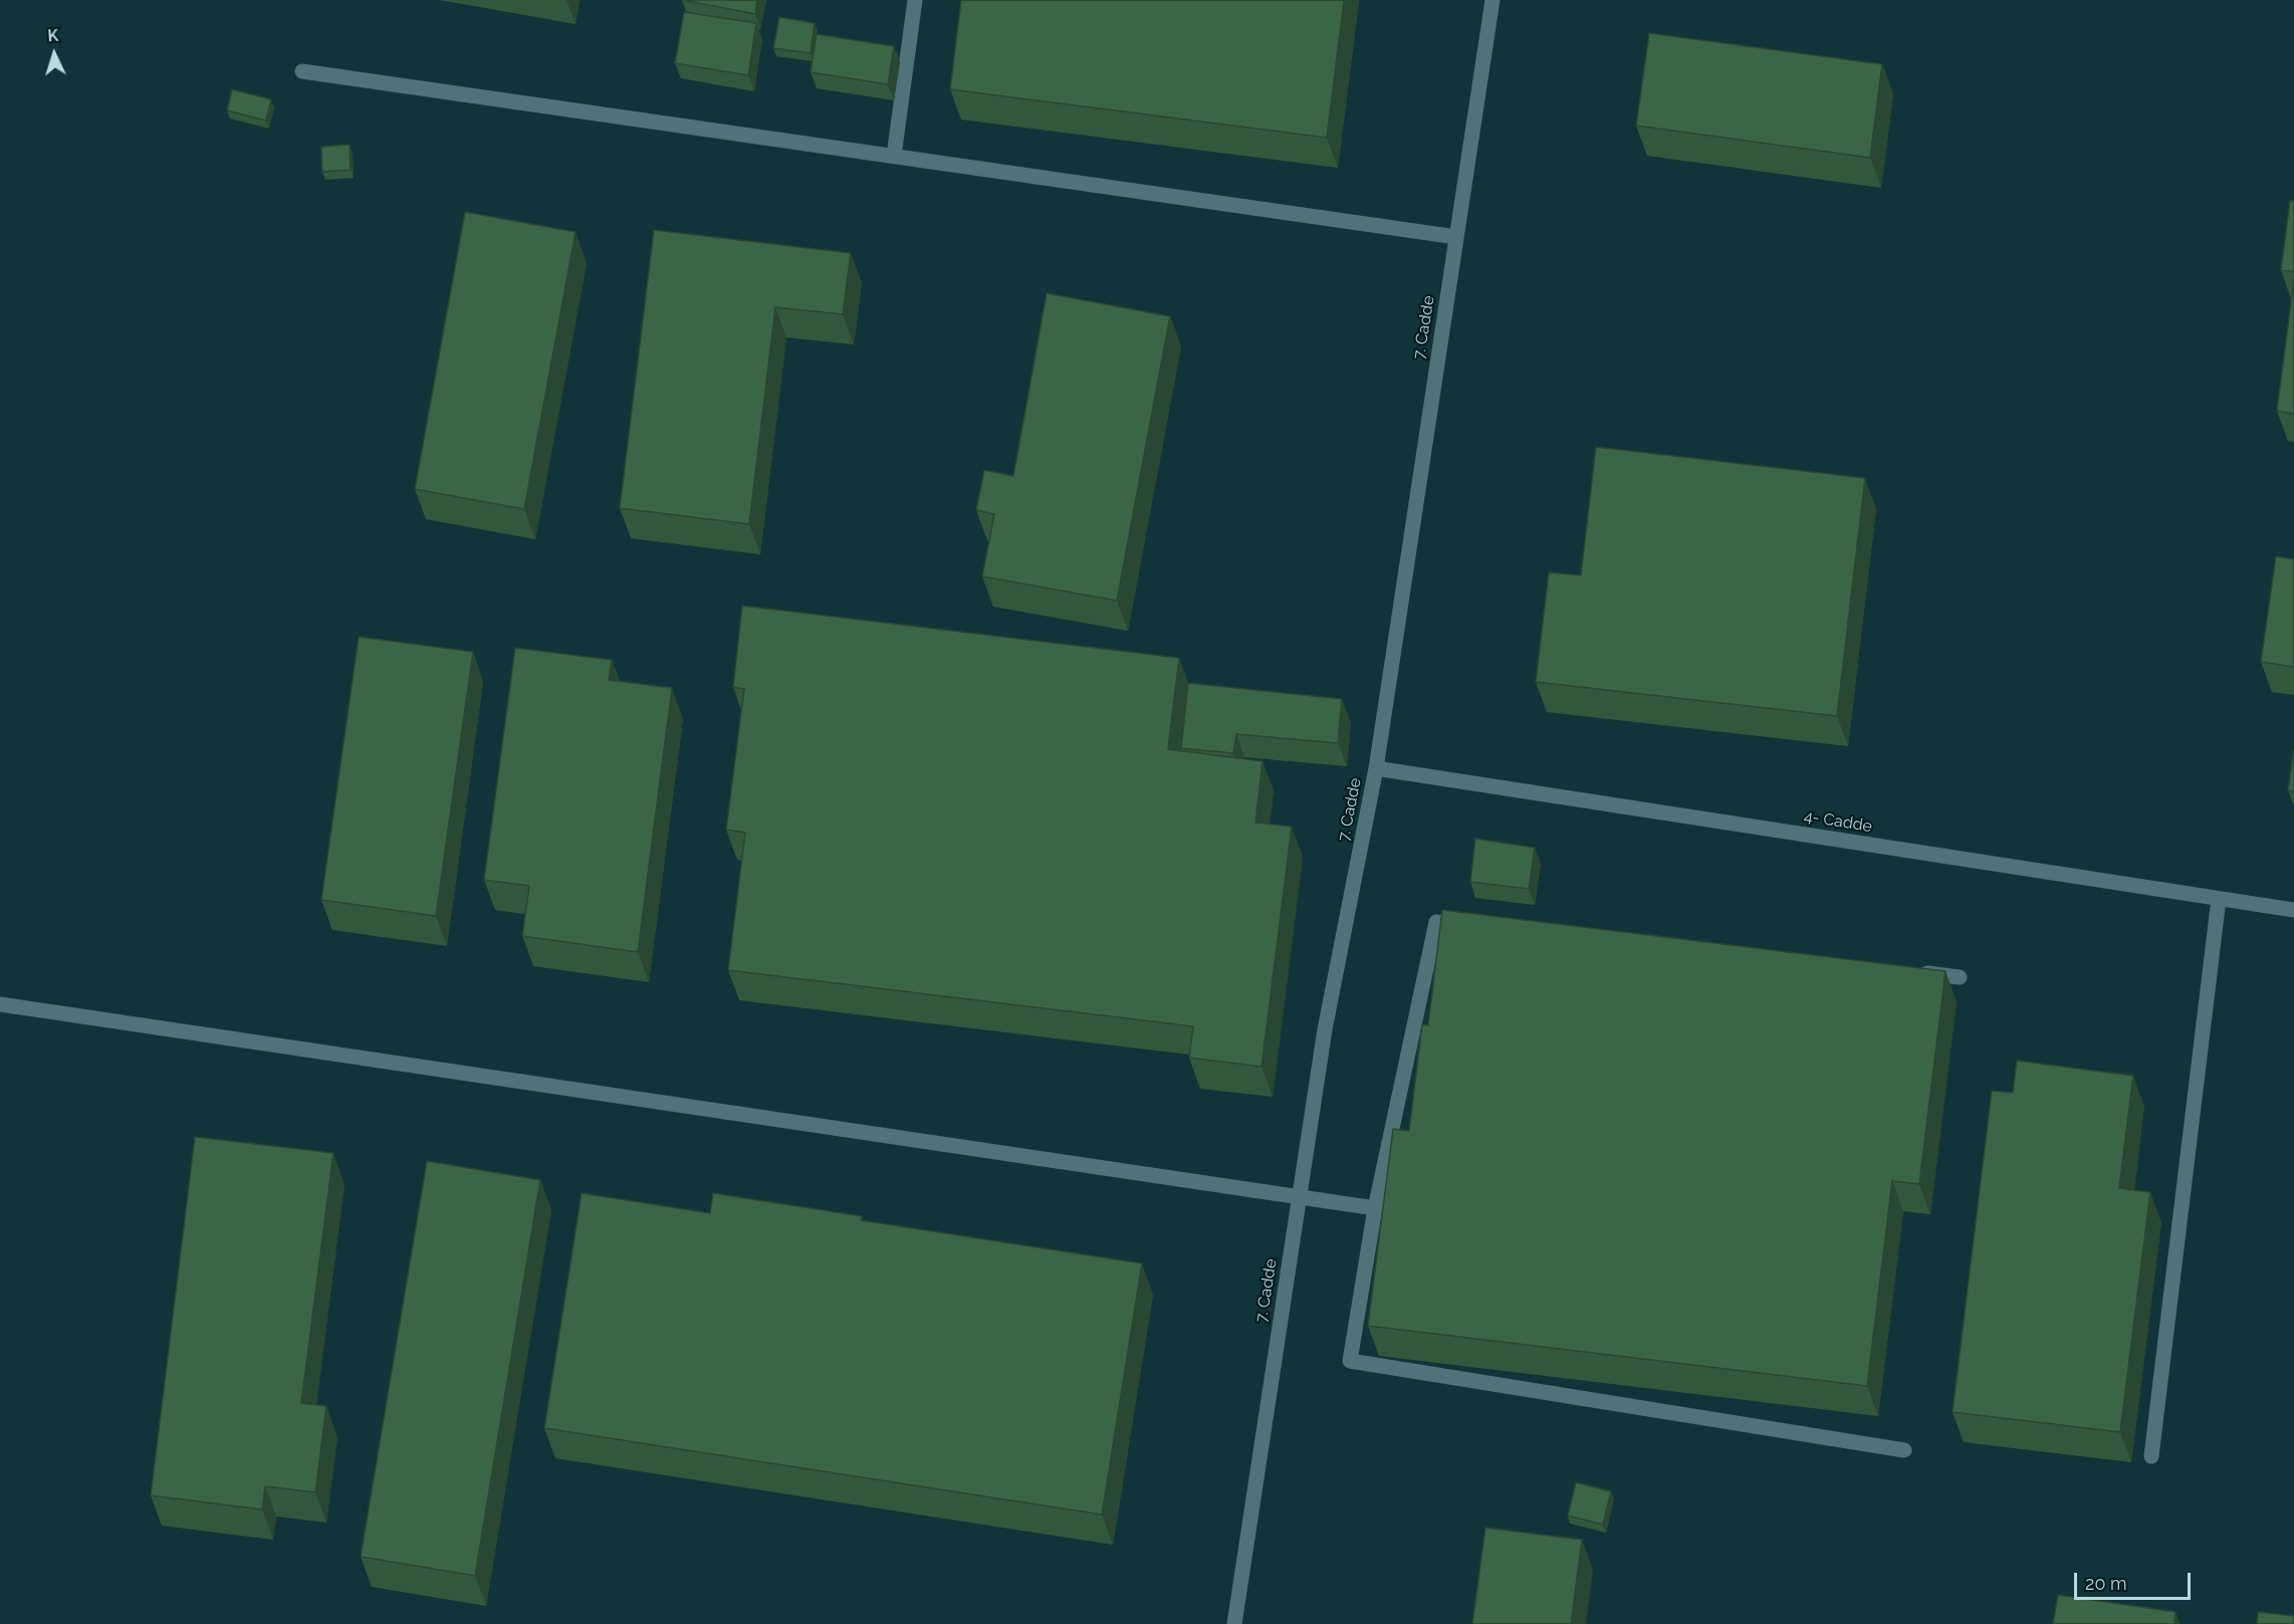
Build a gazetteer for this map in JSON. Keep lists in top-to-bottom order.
{
  "streets": {
    "lane": ["7. Cadde", "4- Cadde"]
  },
  "crossings": [
    ["7. Cadde", "4- Cadde"]
  ],
  "scale_bar": "20 m",
  "north": "top"
}
